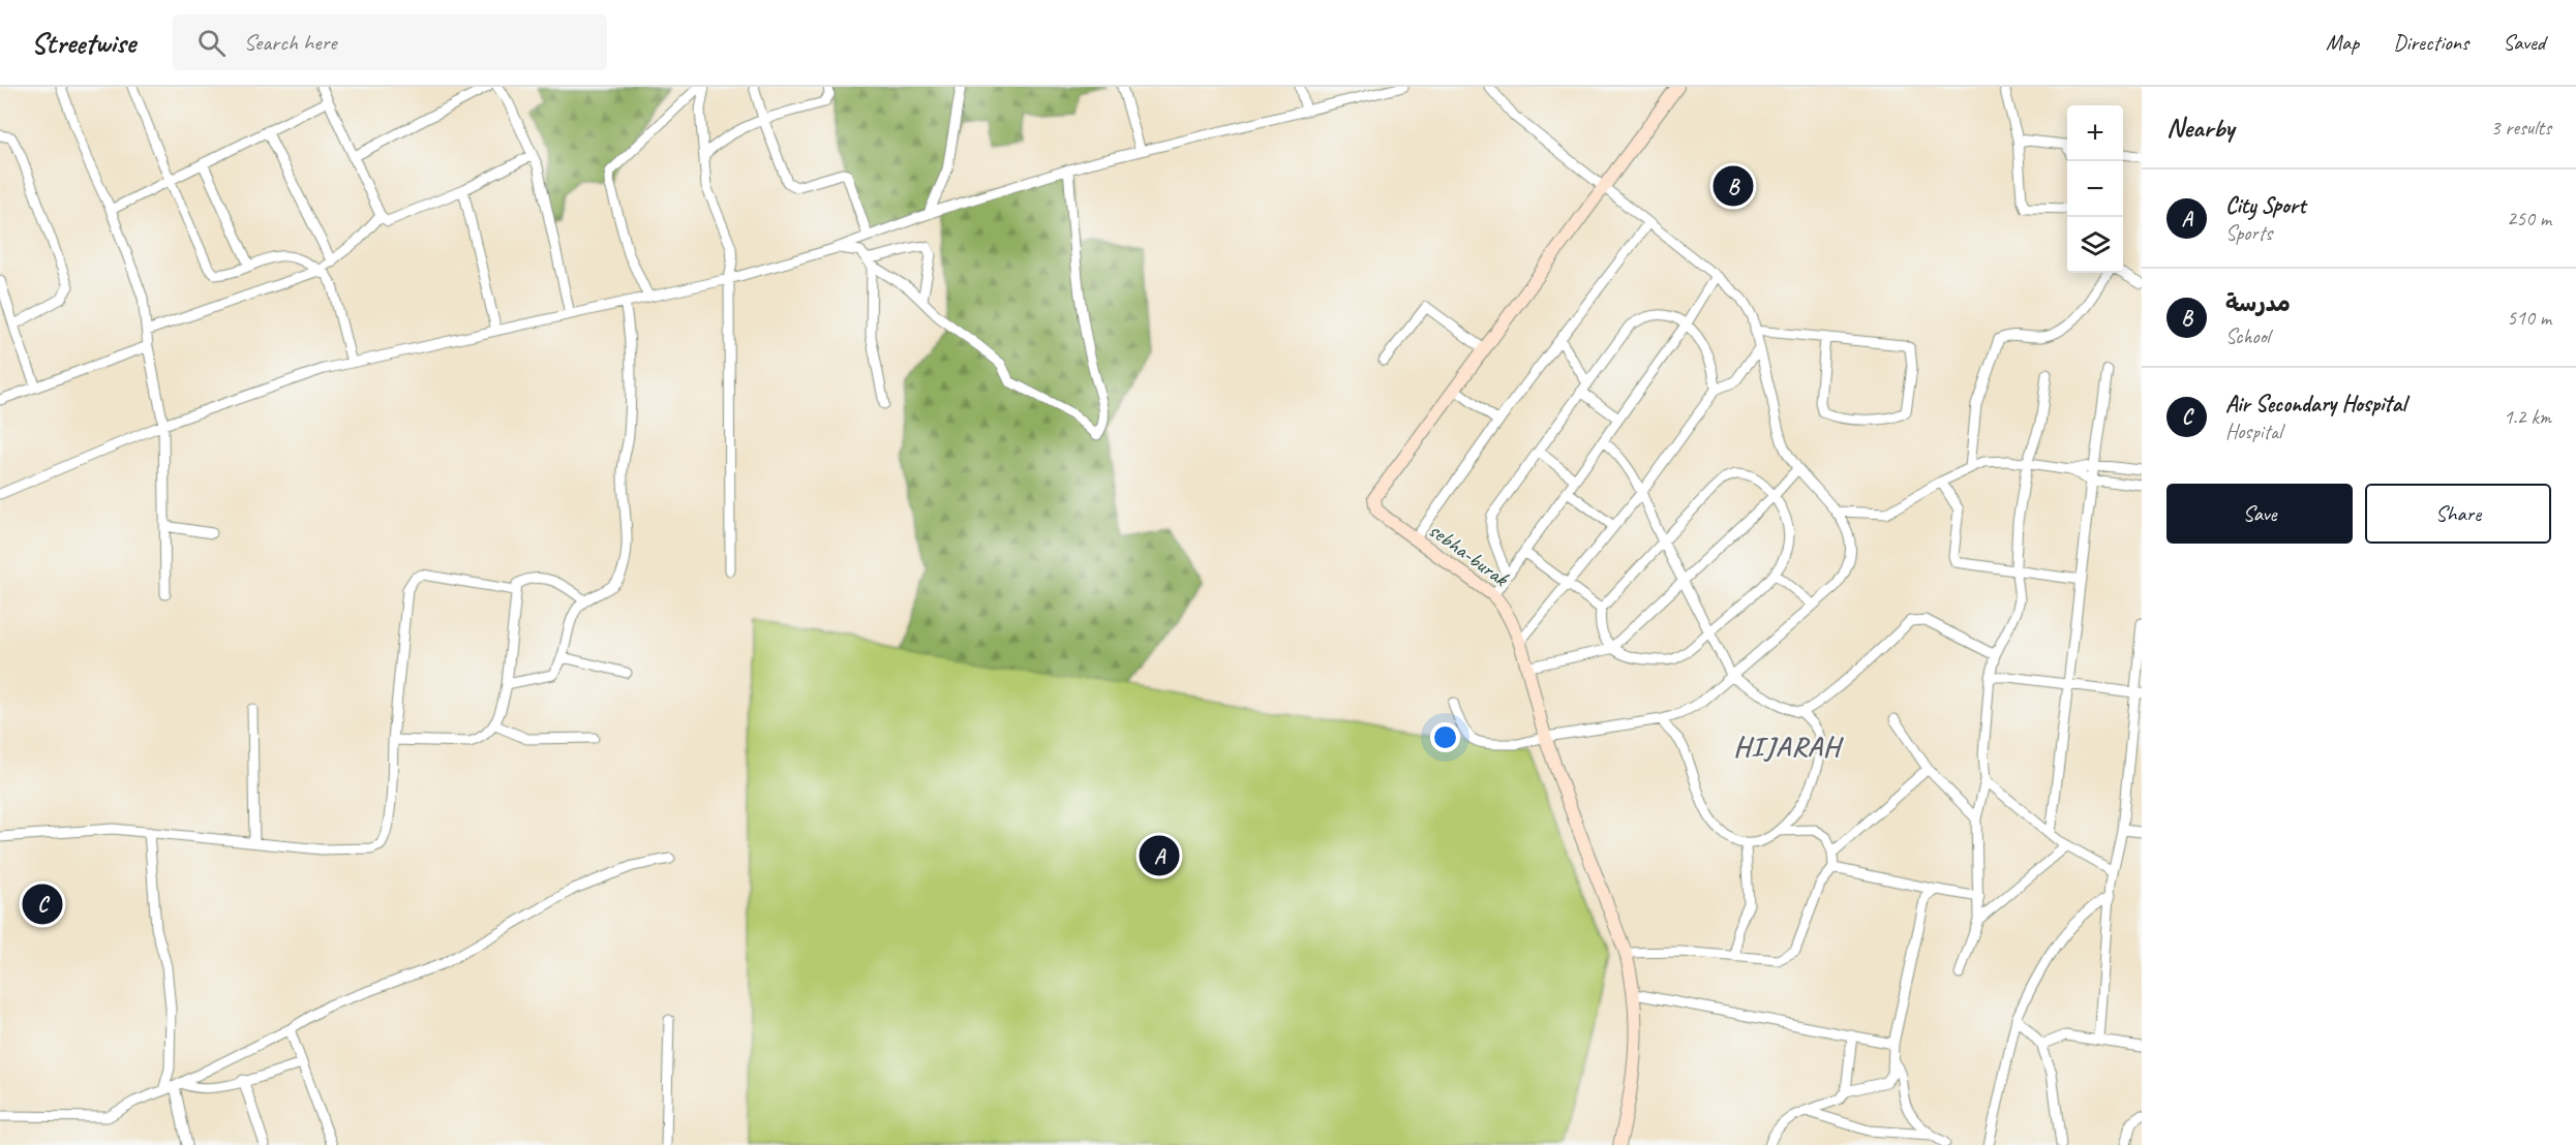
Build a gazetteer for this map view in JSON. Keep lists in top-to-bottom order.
{
  "streets": {
    "main road": ["sebha-burak"]
  },
  "districts": ["HIJARAH"],
  "page": {
    "header": "Streetwise",
    "search": "Search here",
    "nav": ["Map", "Directions", "Saved"],
    "heading": ["Nearby", "3 results"],
    "map_buttons": ["+", "−"],
    "pins": ["B", "A", "C"],
    "list": [
      {
        "mark": "A",
        "name": "City Sport",
        "note": "Sports",
        "value": "250 m"
      },
      {
        "mark": "B",
        "name": "مدرسة",
        "note": "School",
        "value": "510 m"
      },
      {
        "mark": "C",
        "name": "Air Secondary Hospital",
        "note": "Hospital",
        "value": "1.2 km"
      }
    ],
    "buttons": ["Save", "Share"]
  }
}
